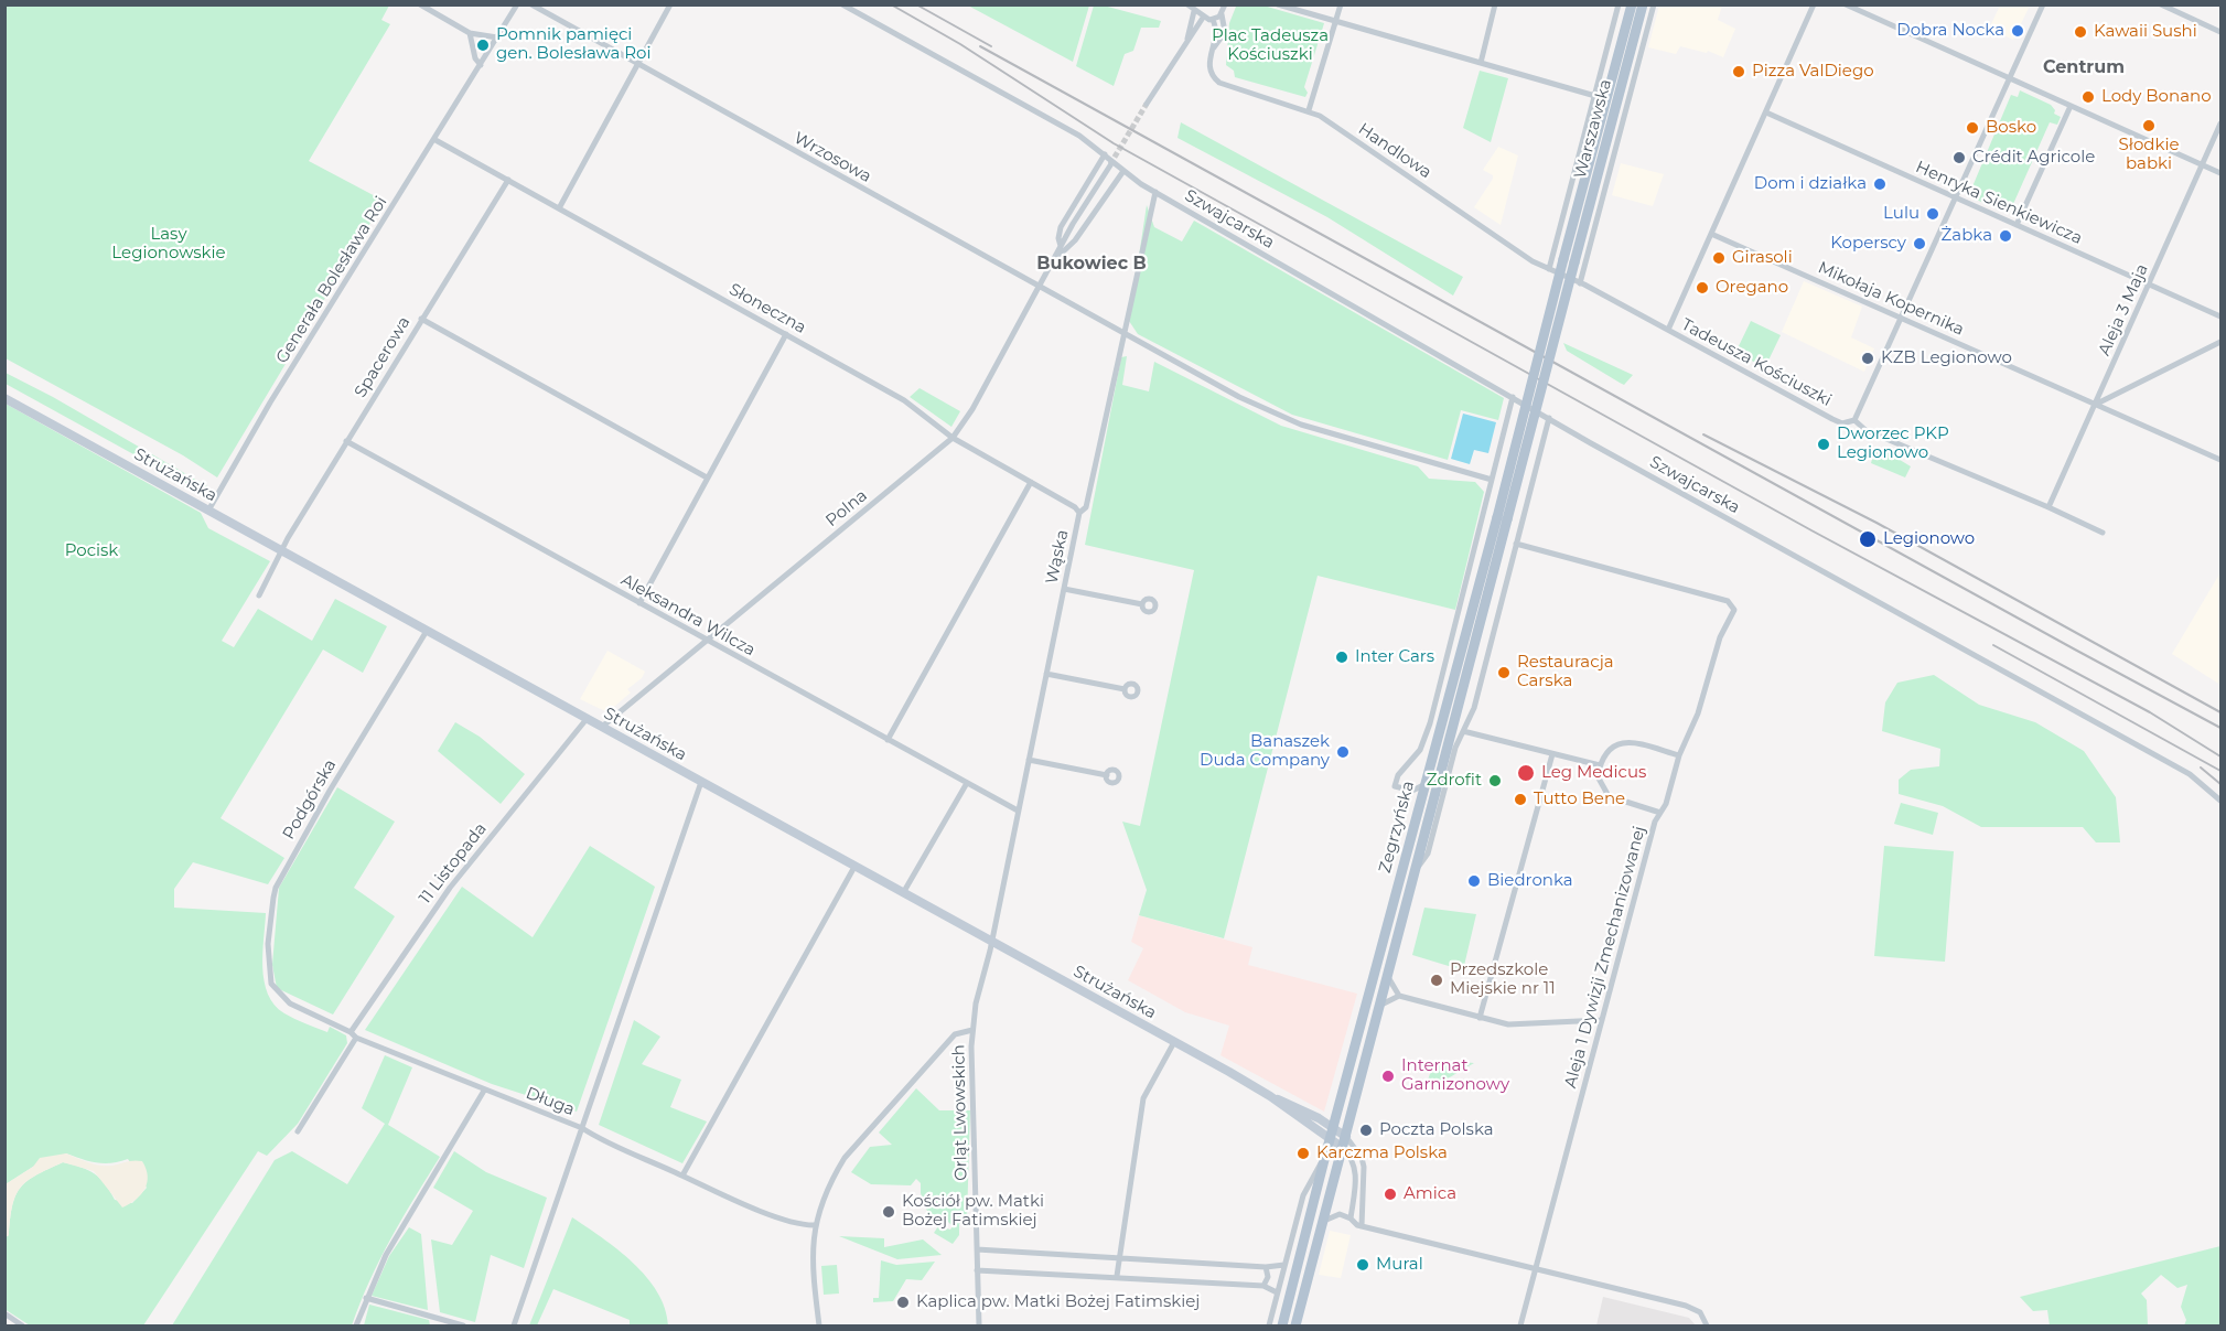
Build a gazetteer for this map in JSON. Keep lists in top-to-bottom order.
{
  "streets": {
    "main road": ["Warszawska", "Strużańska", "Zegrzyńska"],
    "street": [
      "Handlowa",
      "Wrzosowa",
      "Henryka Sienkiewicza",
      "Szwajcarska",
      "Generała Bolesława Roi",
      "Mikołaja Kopernika",
      "Słoneczna",
      "Aleja 3 Maja",
      "Spacerowa",
      "Tadeusza Kościuszki",
      "Polna",
      "Wąska",
      "Aleksandra Wilcza",
      "Podgórska",
      "11 Listopada",
      "Aleja 1 Dywizji Zmechanizowanej",
      "Długa",
      "Orląt Lwowskich"
    ]
  },
  "crossings": [
    ["Warszawska", "Handlowa"],
    ["Warszawska", "Tadeusza Kościuszki"],
    ["Warszawska", "Zegrzyńska"],
    ["Handlowa", "Tadeusza Kościuszki"],
    ["Wrzosowa", "Polna"],
    ["Wrzosowa", "Wąska"],
    ["Henryka Sienkiewicza", "Aleja 3 Maja"],
    ["Szwajcarska", "Wąska"],
    ["Generała Bolesława Roi", "Słoneczna"],
    ["Generała Bolesława Roi", "Strużańska"],
    ["Mikołaja Kopernika", "Aleja 3 Maja"],
    ["Słoneczna", "Spacerowa"],
    ["Słoneczna", "Polna"],
    ["Słoneczna", "Wąska"],
    ["Aleja 3 Maja", "Tadeusza Kościuszki"],
    ["Spacerowa", "Strużańska"],
    ["Spacerowa", "Aleksandra Wilcza"],
    ["Strużańska", "Polna"],
    ["Strużańska", "Wąska"],
    ["Strużańska", "Podgórska"],
    ["Strużańska", "Zegrzyńska"],
    ["Strużańska", "11 Listopada"],
    ["Strużańska", "Orląt Lwowskich"],
    ["Polna", "Aleksandra Wilcza"],
    ["Wąska", "Aleksandra Wilcza"],
    ["Wąska", "Orląt Lwowskich"],
    ["Podgórska", "Długa"],
    ["11 Listopada", "Długa"]
  ],
  "districts": ["Centrum", "Bukowiec B"],
  "parks": ["Plac Tadeusza Kościuszki", "Lasy Legionowskie", "Pocisk"],
  "places": [
    "Dobra Nocka",
    "Kawaii Sushi",
    "Pomnik pamięci gen. Bolesława Roi",
    "Pizza ValDiego",
    "Lody Bonano",
    "Słodkie babki",
    "Bosko",
    "Crédit Agricole",
    "Dom i działka",
    "Lulu",
    "Żabka",
    "Koperscy",
    "Girasoli",
    "Oregano",
    "KZB Legionowo",
    "Dworzec PKP Legionowo",
    "Legionowo",
    "Inter Cars",
    "Restauracja Carska",
    "Banaszek Duda Company",
    "Leg Medicus",
    "Zdrofit",
    "Tutto Bene",
    "Biedronka",
    "Przedszkole Miejskie nr 11",
    "Internat Garnizonowy",
    "Poczta Polska",
    "Karczma Polska",
    "Amica",
    "Kościół pw. Matki Bożej Fatimskiej",
    "Mural",
    "Kaplica pw. Matki Bożej Fatimskiej"
  ]
}
